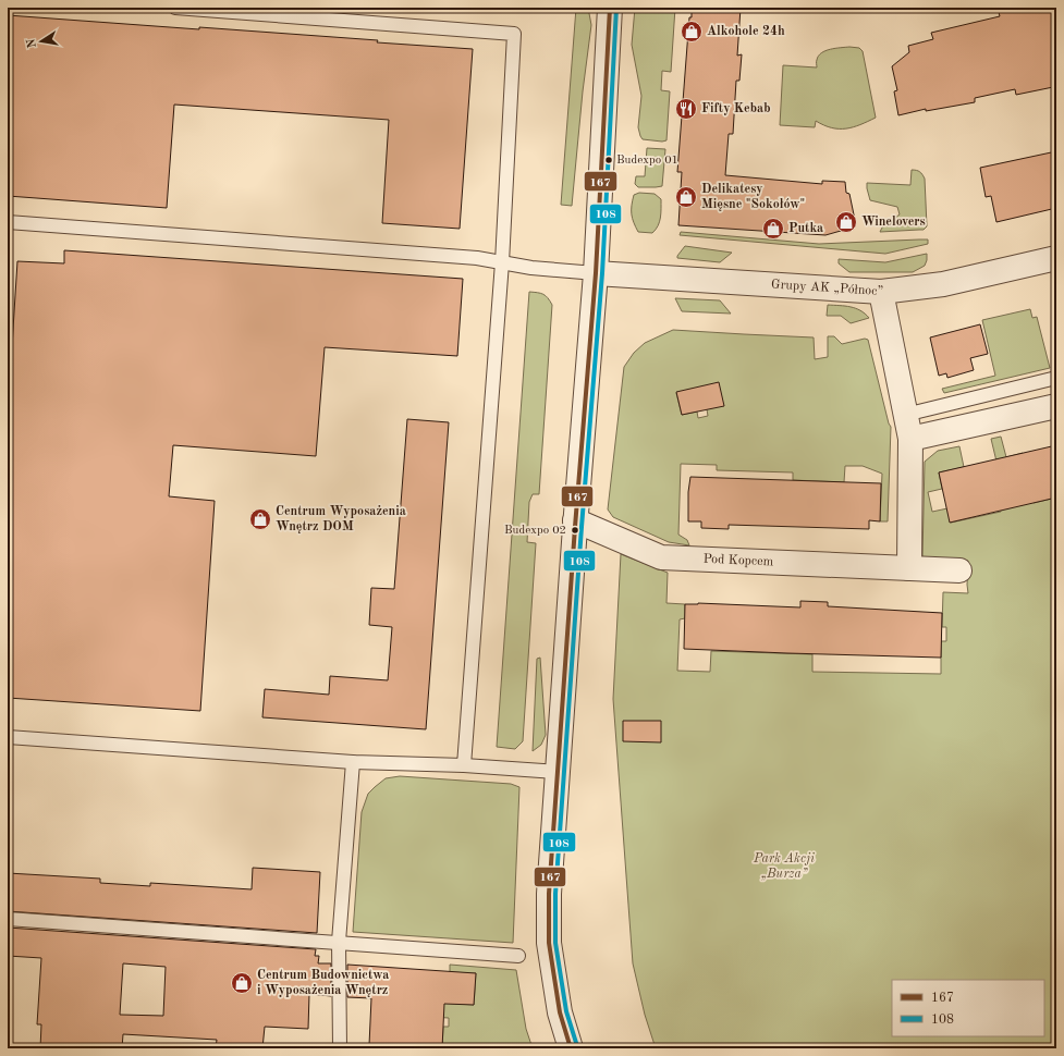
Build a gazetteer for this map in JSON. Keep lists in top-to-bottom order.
{
  "streets": {
    "street": ["Grupy AK „Północ”", "Pod Kopcem"]
  },
  "parks": ["Park Akcji „Burza”"],
  "places": {
    "shop": [
      "Alkohole 24h",
      "Delikatesy Mięsne \"Sokołów\"",
      "Winelovers",
      "Putka",
      "Centrum Wyposażenia Wnętrz DOM",
      "Centrum Budownictwa i Wyposażenia Wnętrz"
    ],
    "restaurant": ["Fifty Kebab"],
    "other": ["Budexpo 01", "Budexpo 02"]
  },
  "lines": ["transit line 167", "transit line 108"],
  "legend": ["167", "108"],
  "north": "left"
}
